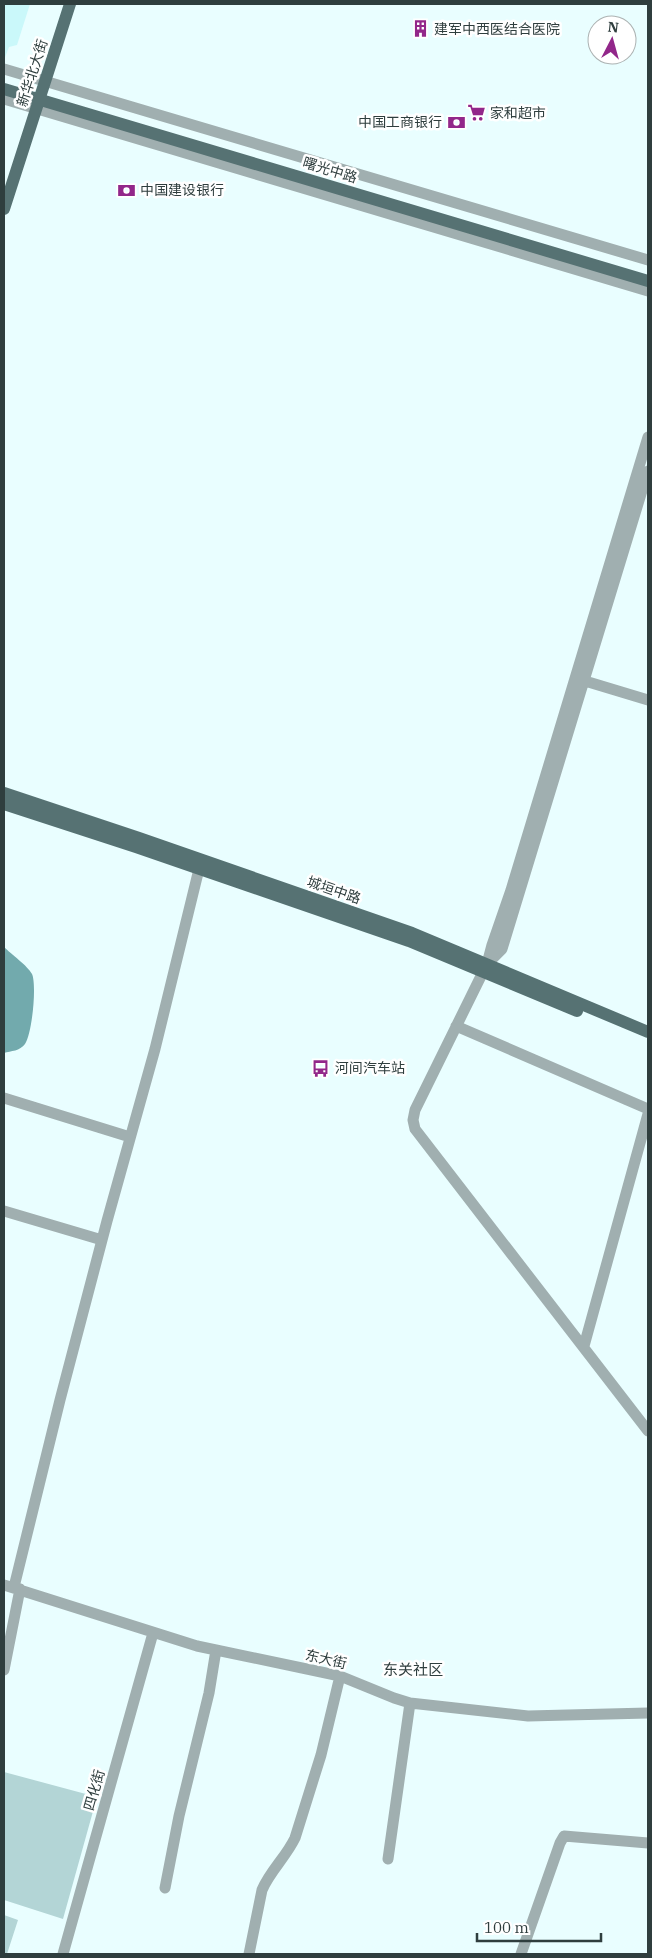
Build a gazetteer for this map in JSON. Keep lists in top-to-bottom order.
{
  "streets": {
    "main road": ["新华北大街", "曙光中路", "城垣中路"],
    "street": ["东大街", "四化街"]
  },
  "crossings": [
    ["新华北大街", "曙光中路"],
    ["东大街", "四化街"]
  ],
  "districts": ["东关社区"],
  "places": {
    "building": ["建军中西医结合医院"],
    "supermarket": ["家和超市"],
    "bank": ["中国工商银行", "中国建设银行"],
    "bus stop": ["河间汽车站"]
  },
  "scale_bar": "100 m",
  "north": "top"
}
